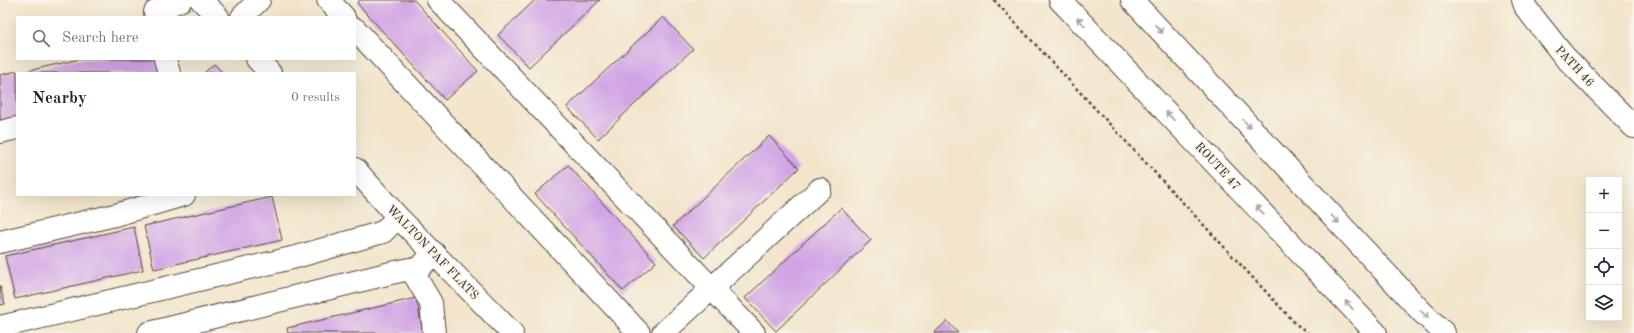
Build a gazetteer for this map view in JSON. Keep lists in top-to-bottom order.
{
  "streets": {
    "street": ["PATH 46", "ROUTE 47", "WALTON PAF FLATS"]
  },
  "page": {
    "search": "Search here",
    "heading": ["Nearby", "0 results"],
    "map_buttons": ["+", "−"]
  }
}
